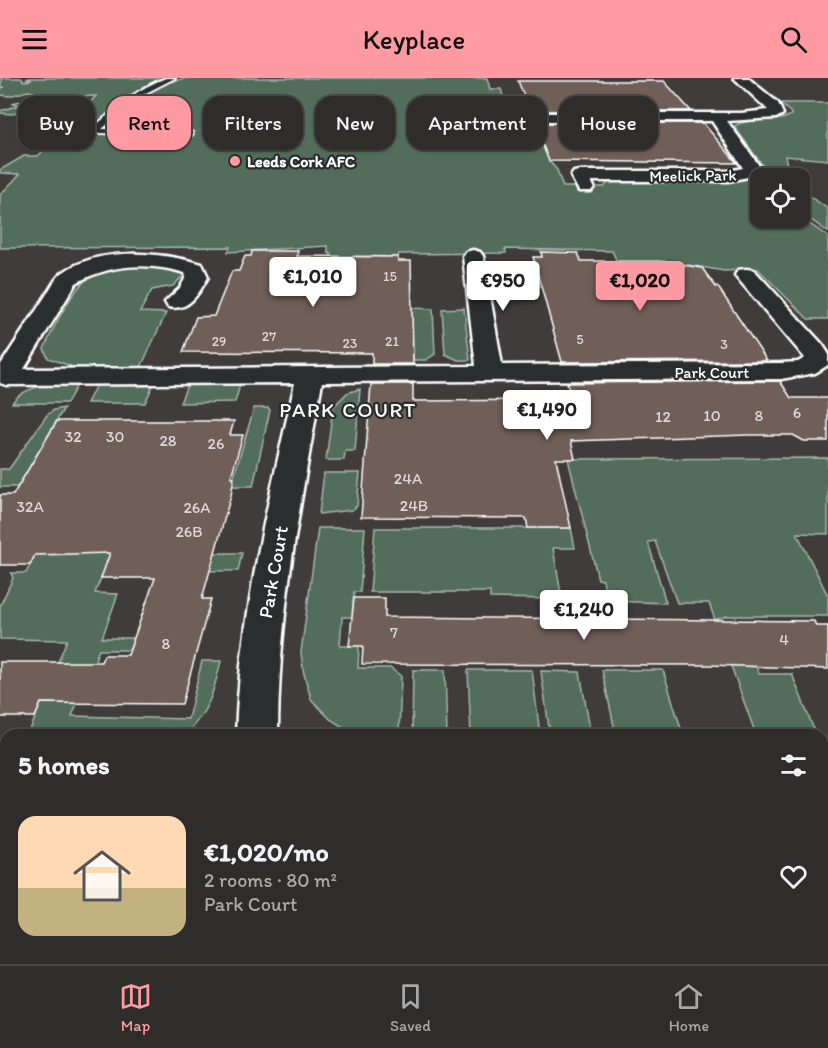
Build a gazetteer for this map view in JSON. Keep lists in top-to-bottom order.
{
  "streets": {
    "street": ["Meelick Park", "Park Court"]
  },
  "districts": ["PARK COURT"],
  "places": ["Leeds Cork AFC"],
  "house_numbers": [
    "15",
    "27",
    "5",
    "29",
    "21",
    "23",
    "3",
    "6",
    "10",
    "8",
    "12",
    "32",
    "30",
    "28",
    "26",
    "24A",
    "24B",
    "32A",
    "26A",
    "26B",
    "7",
    "4",
    "8"
  ],
  "page": {
    "header": "Keyplace",
    "chip": [
      "Buy",
      "Rent",
      "Filters",
      "New",
      "Apartment",
      "House"
    ],
    "price": [
      "€1,010",
      "€950",
      "€1,020",
      "€1,490",
      "€1,240"
    ],
    "heading": "5 homes",
    "list": [
      {
        "name": "€1,020/mo",
        "note": "2 rooms · 80 m² · Park Court"
      }
    ],
    "tabs": ["Map", "Saved", "Home"]
  }
}
